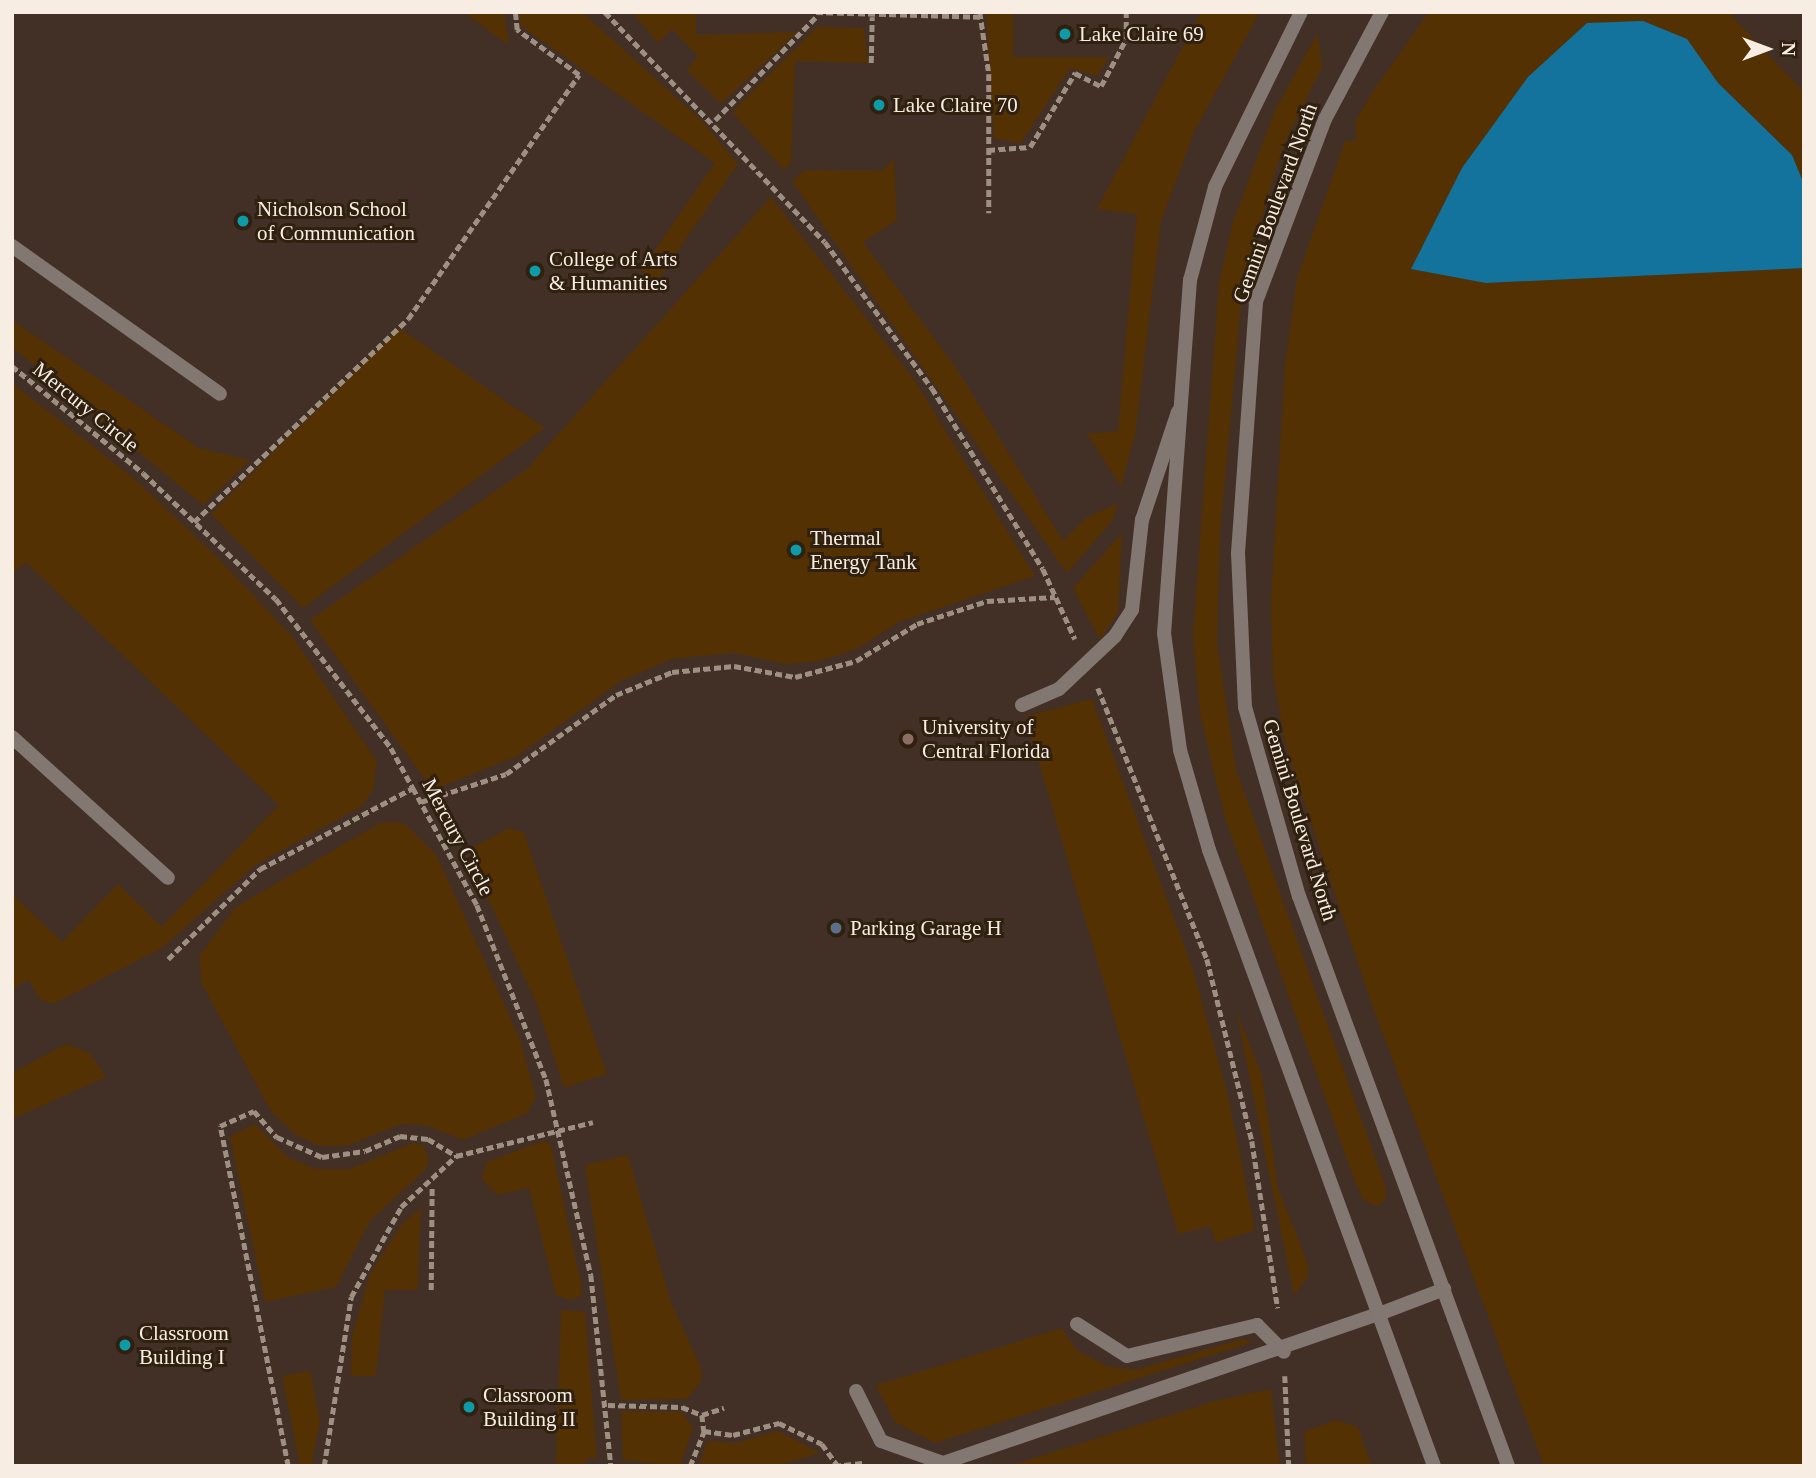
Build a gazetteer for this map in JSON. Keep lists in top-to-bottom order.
{
  "streets": {
    "street": ["Gemini Boulevard North"],
    "path": ["Mercury Circle"]
  },
  "places": [
    "Lake Claire 69",
    "Lake Claire 70",
    "Nicholson School of Communication",
    "College of Arts & Humanities",
    "Thermal Energy Tank",
    "University of Central Florida",
    "Parking Garage H",
    "Classroom Building I",
    "Classroom Building II"
  ],
  "north": "right"
}
